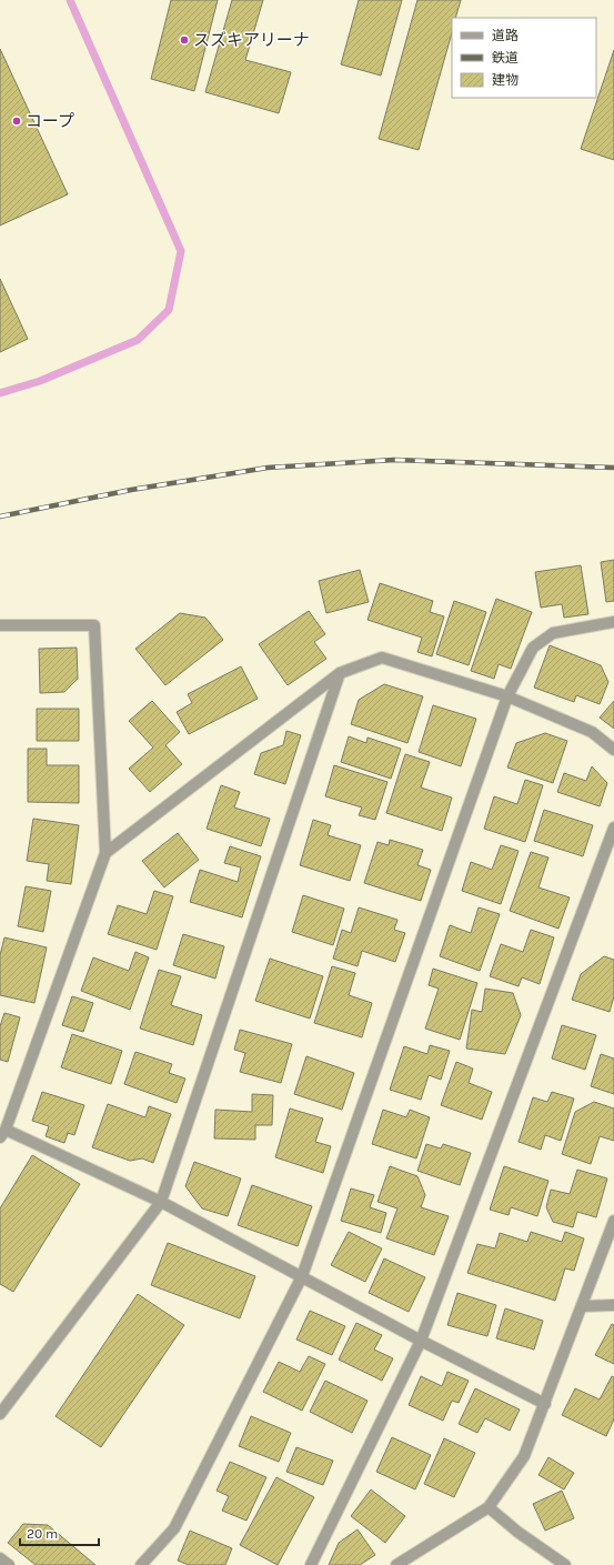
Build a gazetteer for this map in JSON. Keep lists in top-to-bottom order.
{
  "places": ["スズキアリーナ", "コープ"],
  "legend": ["道路", "鉄道", "建物"],
  "scale_bar": "20 m"
}
